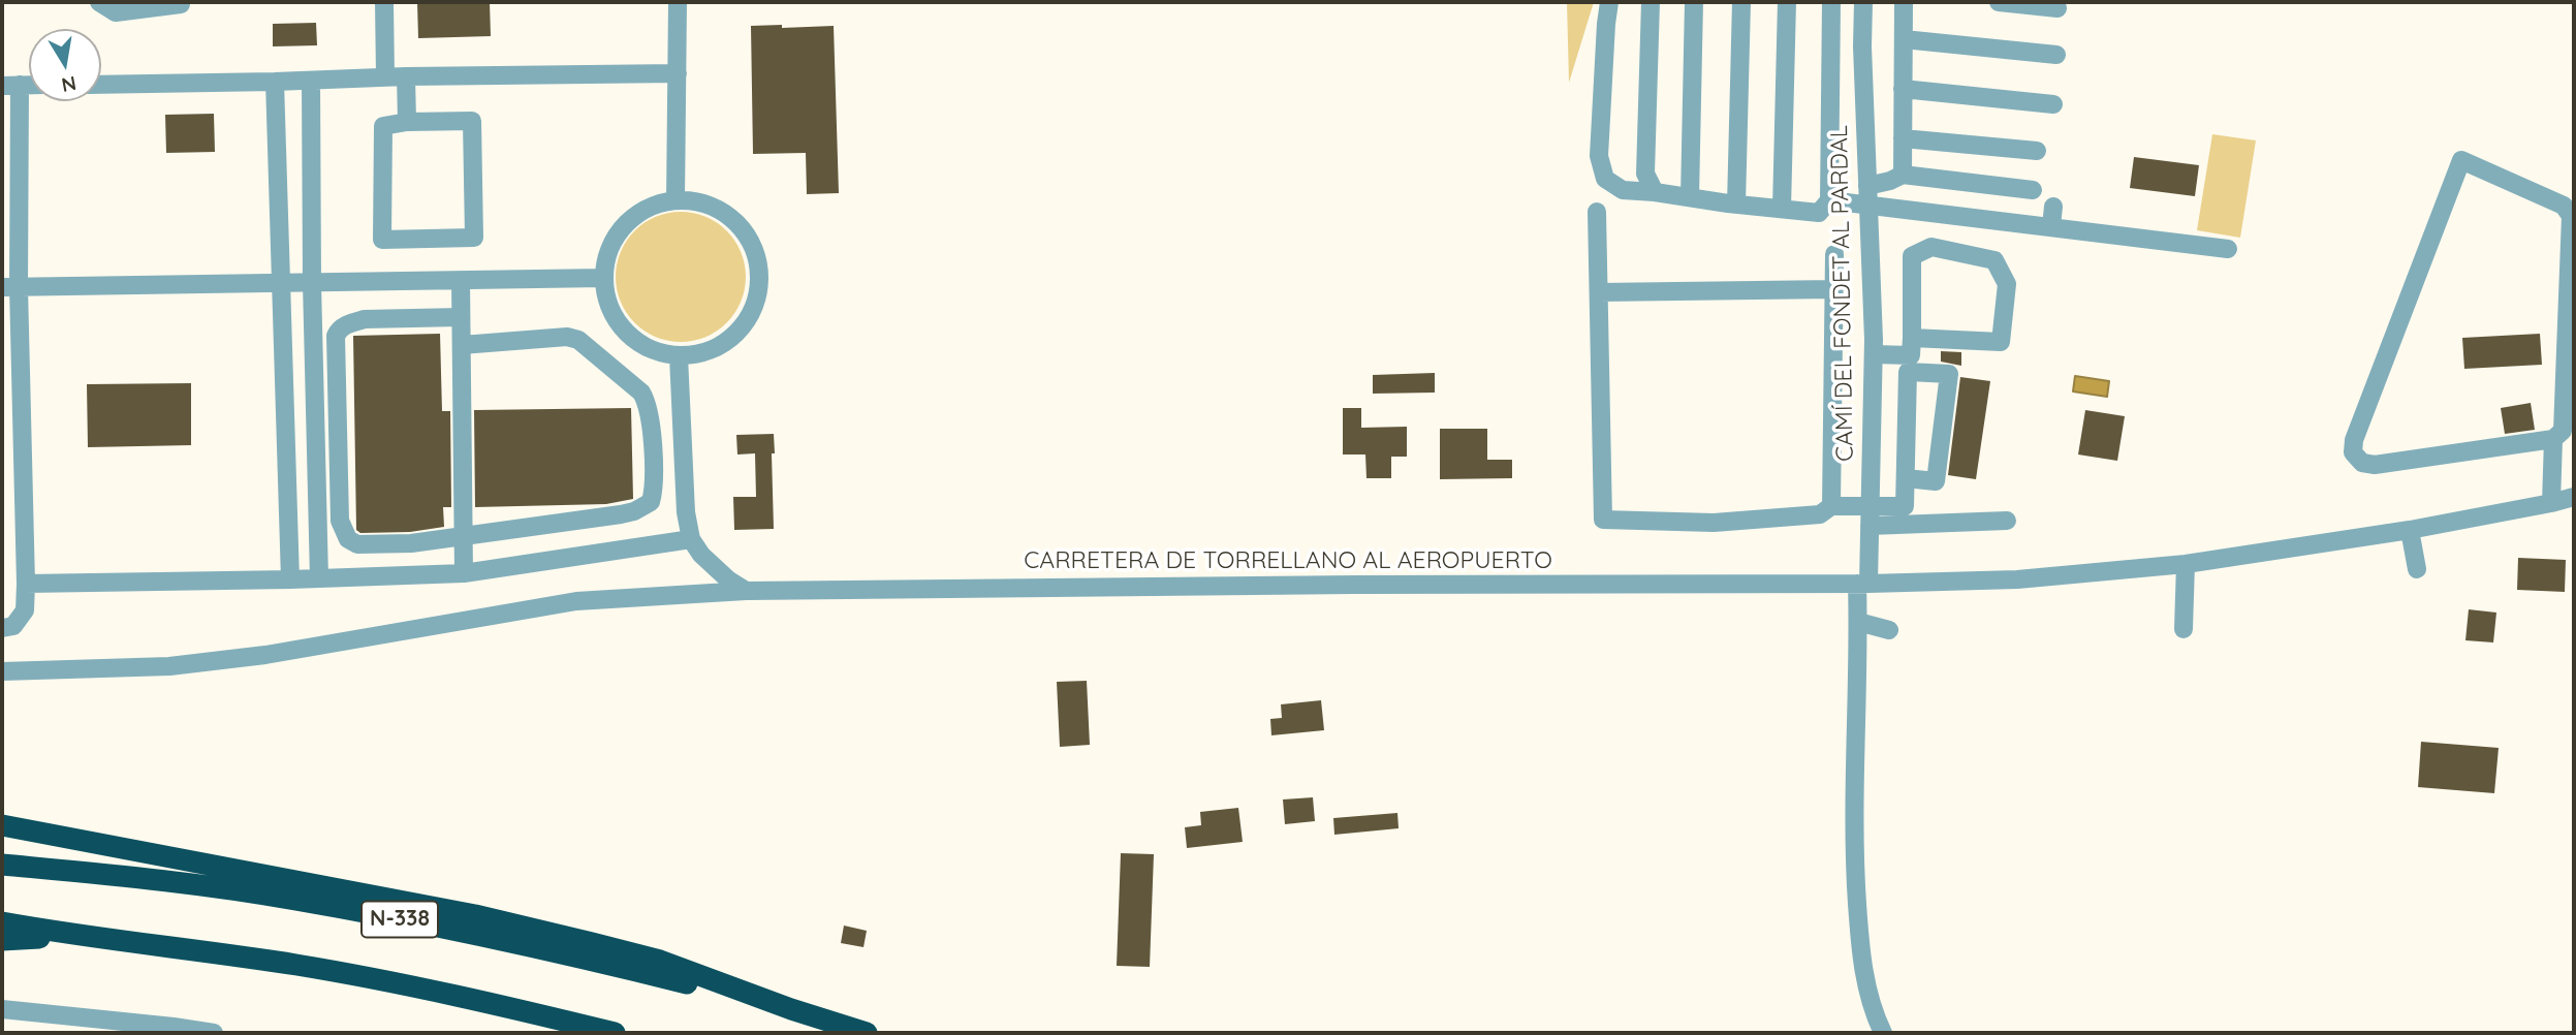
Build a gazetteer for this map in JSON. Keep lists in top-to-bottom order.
{
  "streets": {
    "highway": ["N-338"],
    "street": ["CAMÍ DEL FONDET AL PARDAL", "CARRETERA DE TORRELLANO AL AEROPUERTO"]
  },
  "crossings": [
    ["CAMÍ DEL FONDET AL PARDAL", "CARRETERA DE TORRELLANO AL AEROPUERTO"]
  ],
  "north": "bottom"
}
